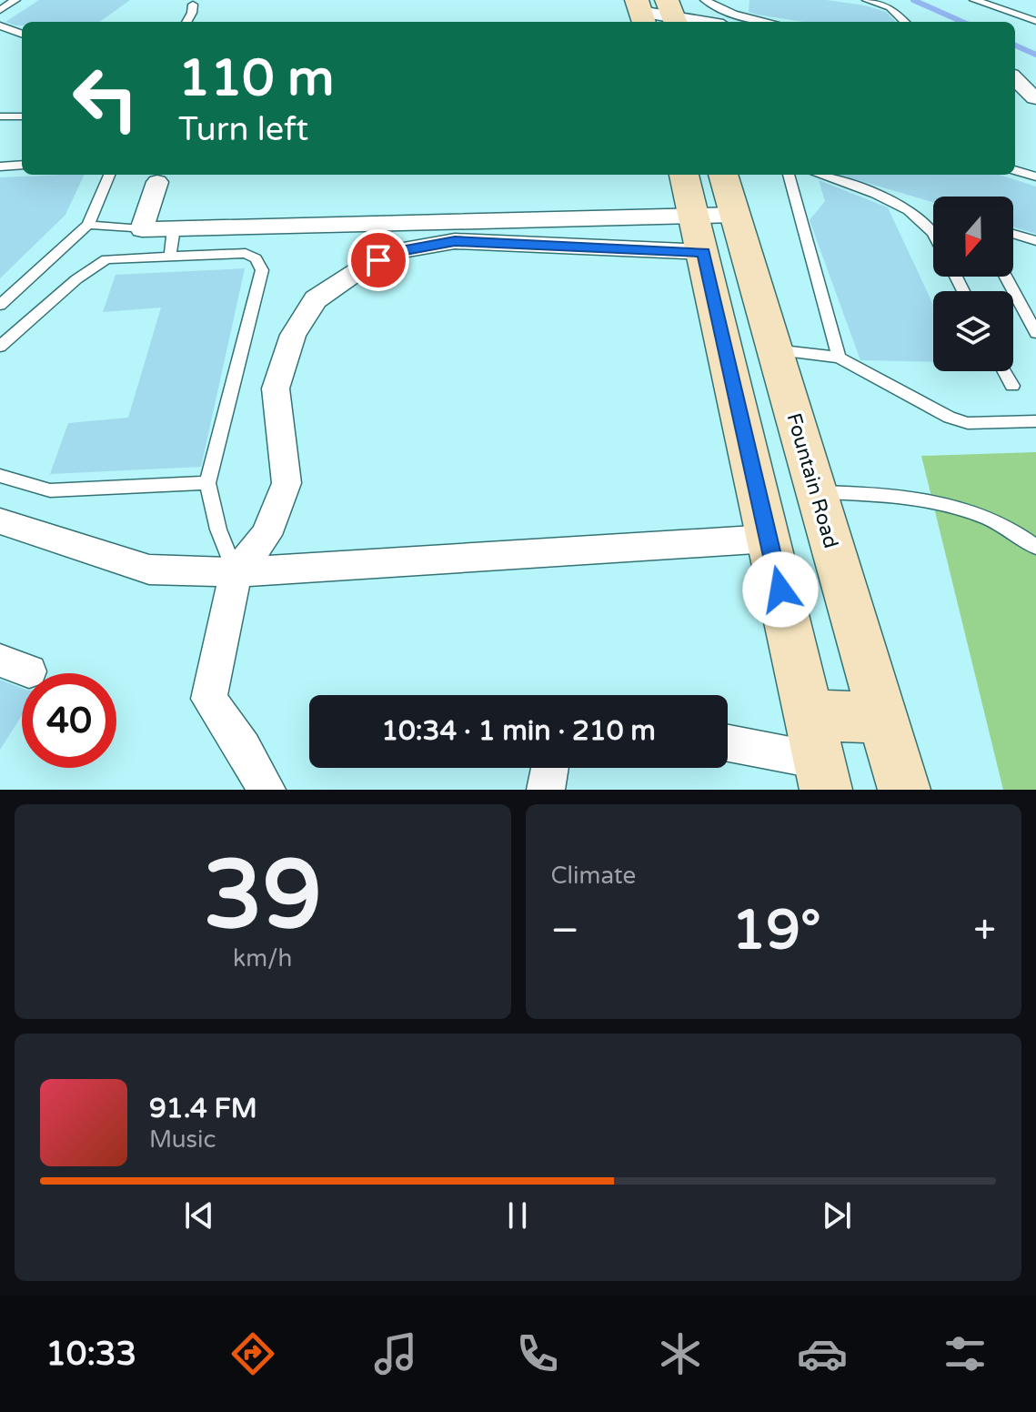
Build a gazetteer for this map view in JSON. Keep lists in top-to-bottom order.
{
  "streets": {
    "street": ["Fountain Road"]
  },
  "north": "bottom",
  "page": {
    "turn": ["110 m", "Turn left"],
    "limit": "40",
    "trip": "10:34 · 1 min · 210 m",
    "tile": [
      ["39", "km/h"],
      "Climate"
    ],
    "heat": ["−", "19°", "+"],
    "song": ["91.4 FM", "Music"],
    "tabs": "10:33"
  }
}
